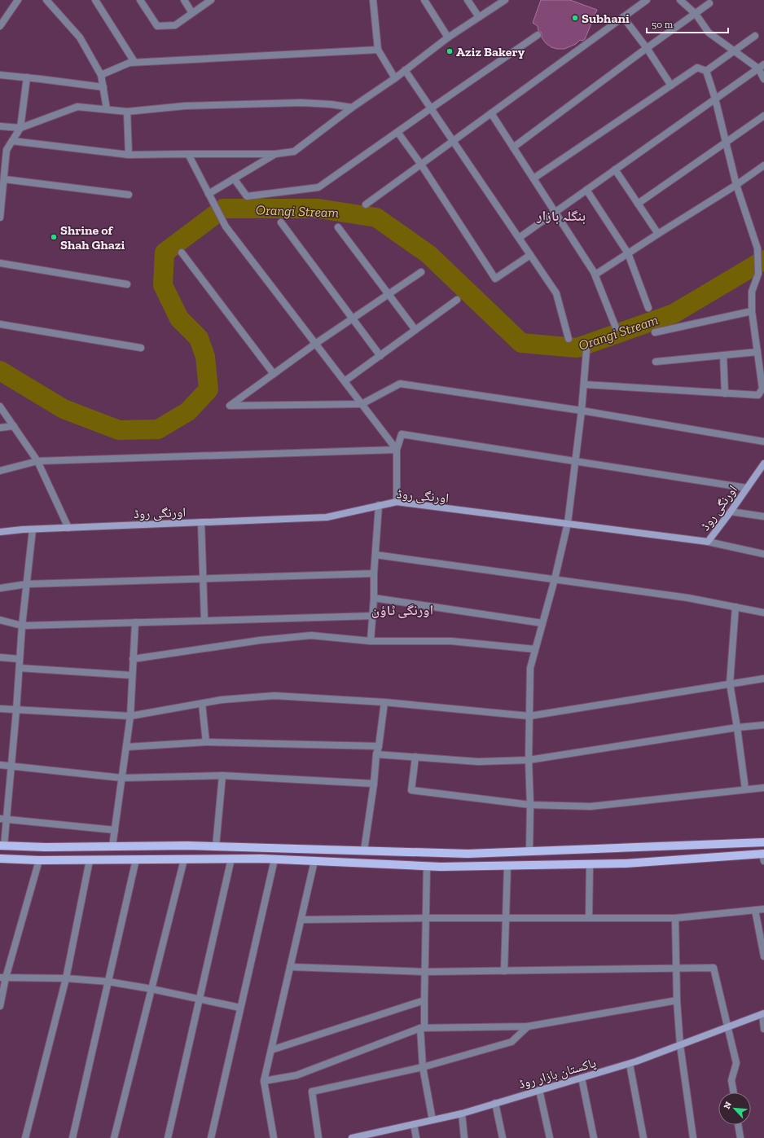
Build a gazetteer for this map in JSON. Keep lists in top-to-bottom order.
{
  "streets": {
    "street": ["اورنگی روڈ", "پاکستان بازار روڈ"]
  },
  "districts": ["بنگلہ بازار", "اورنگی ٹاؤن"],
  "water": ["Orangi Stream"],
  "places": ["Subhani", "Aziz Bakery", "Shrine of Shah Ghazi"],
  "scale_bar": "50 m",
  "north": "top left"
}
